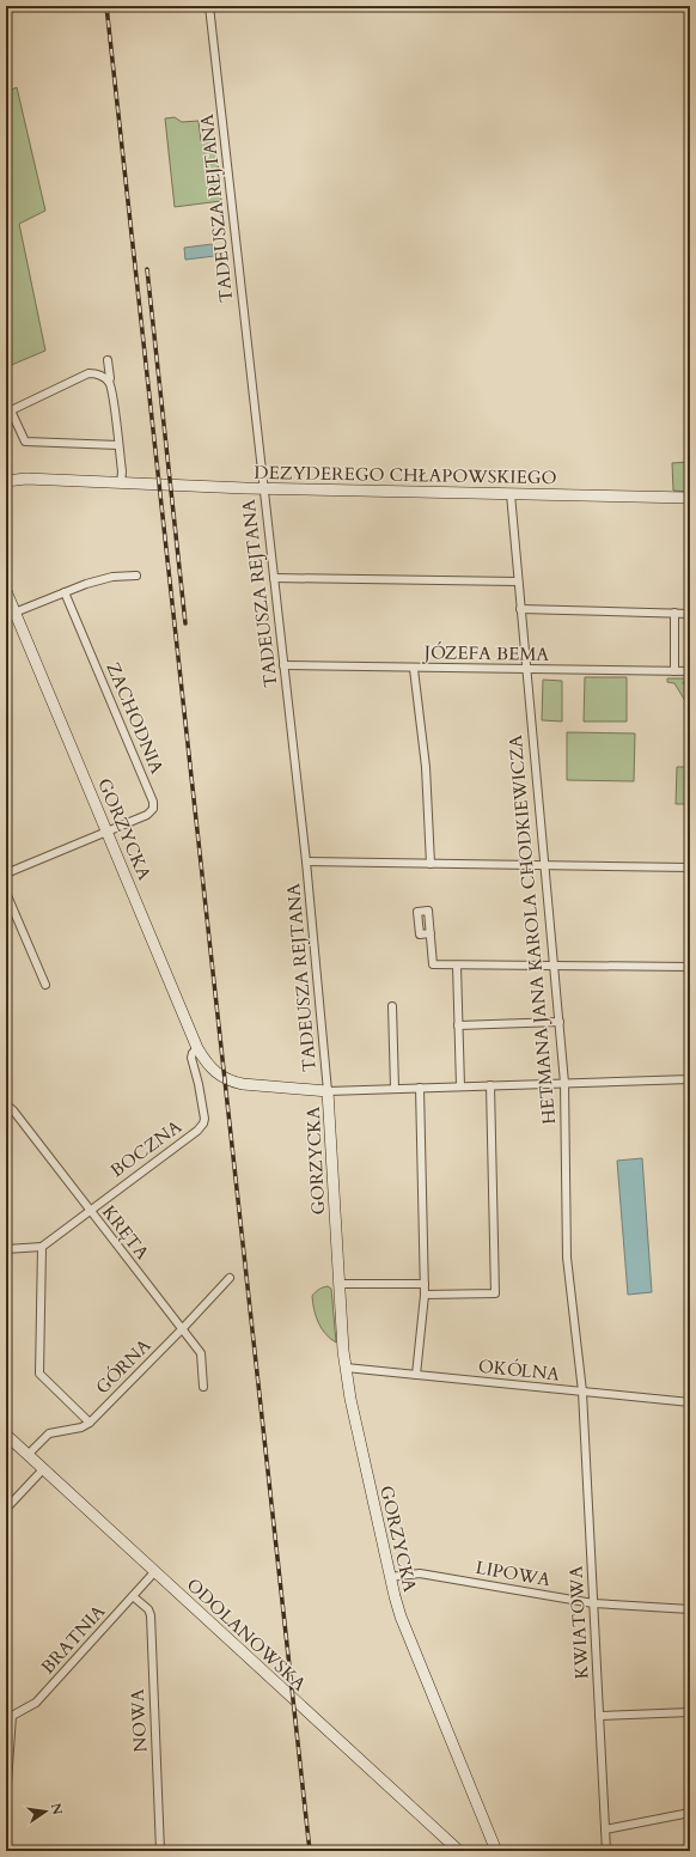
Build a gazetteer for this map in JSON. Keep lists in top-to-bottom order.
{
  "streets": {
    "street": [
      "TADEUSZA REJTANA",
      "DEZYDEREGO CHŁAPOWSKIEGO",
      "JÓZEFA BEMA",
      "ZACHODNIA",
      "GORZYCKA",
      "HETMANA JANA KAROLA CHODKIEWICZA",
      "BOCZNA",
      "KRĘTA",
      "GÓRNA",
      "OKÓLNA",
      "LIPOWA",
      "KWIATOWA",
      "ODOLANOWSKA",
      "BRATNIA",
      "NOWA"
    ]
  },
  "crossings": [
    ["TADEUSZA REJTANA", "DEZYDEREGO CHŁAPOWSKIEGO"],
    ["TADEUSZA REJTANA", "JÓZEFA BEMA"],
    ["TADEUSZA REJTANA", "GORZYCKA"],
    ["DEZYDEREGO CHŁAPOWSKIEGO", "HETMANA JANA KAROLA CHODKIEWICZA"],
    ["JÓZEFA BEMA", "HETMANA JANA KAROLA CHODKIEWICZA"],
    ["ZACHODNIA", "GORZYCKA"],
    ["GORZYCKA", "BOCZNA"],
    ["GORZYCKA", "OKÓLNA"],
    ["GORZYCKA", "LIPOWA"],
    ["HETMANA JANA KAROLA CHODKIEWICZA", "OKÓLNA"],
    ["HETMANA JANA KAROLA CHODKIEWICZA", "KWIATOWA"],
    ["BOCZNA", "KRĘTA"],
    ["KRĘTA", "GÓRNA"],
    ["GÓRNA", "ODOLANOWSKA"],
    ["OKÓLNA", "KWIATOWA"],
    ["LIPOWA", "KWIATOWA"],
    ["ODOLANOWSKA", "BRATNIA"],
    ["BRATNIA", "NOWA"]
  ],
  "north": "right"
}
